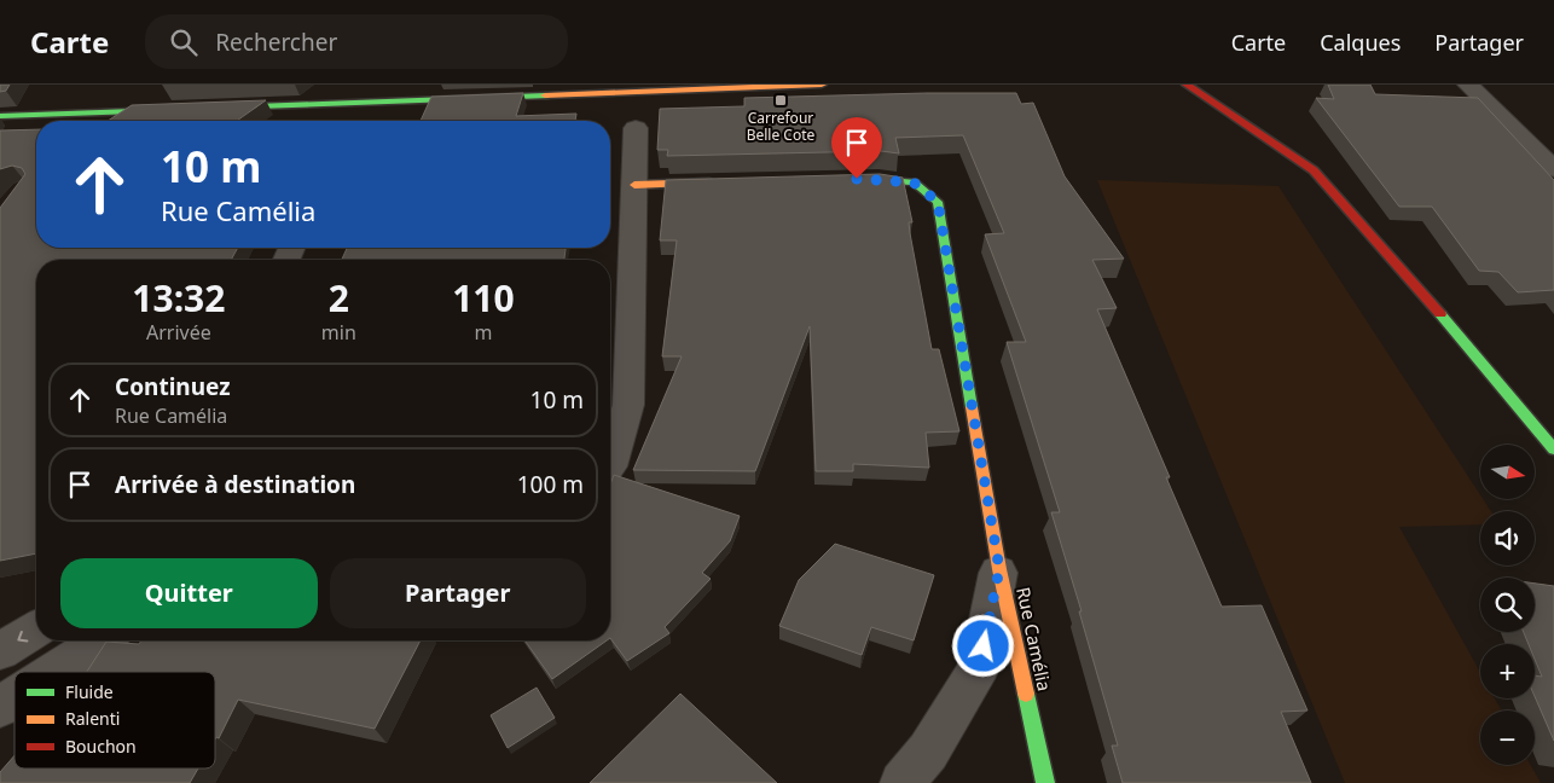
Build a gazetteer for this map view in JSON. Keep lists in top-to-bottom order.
{
  "streets": {
    "street": ["Rue Camélia"]
  },
  "places": {
    "transit": ["Carrefour Belle Cote"]
  },
  "legend": ["Fluide", "Ralenti", "Bouchon"],
  "north": "right",
  "page": {
    "header": "Carte",
    "search": "Rechercher",
    "nav": ["Carte", "Calques", "Partager"],
    "turn": ["10 m", "Rue Camélia"],
    "eta": [
      "13:32",
      "Arrivée",
      "2",
      "min",
      "110",
      "m"
    ],
    "list": [
      {
        "name": "Continuez",
        "note": "Rue Camélia",
        "value": "10 m"
      },
      {
        "name": "Arrivée à destination",
        "value": "100 m"
      }
    ],
    "map_buttons": ["+", "−"],
    "buttons": ["Quitter", "Partager"]
  }
}
